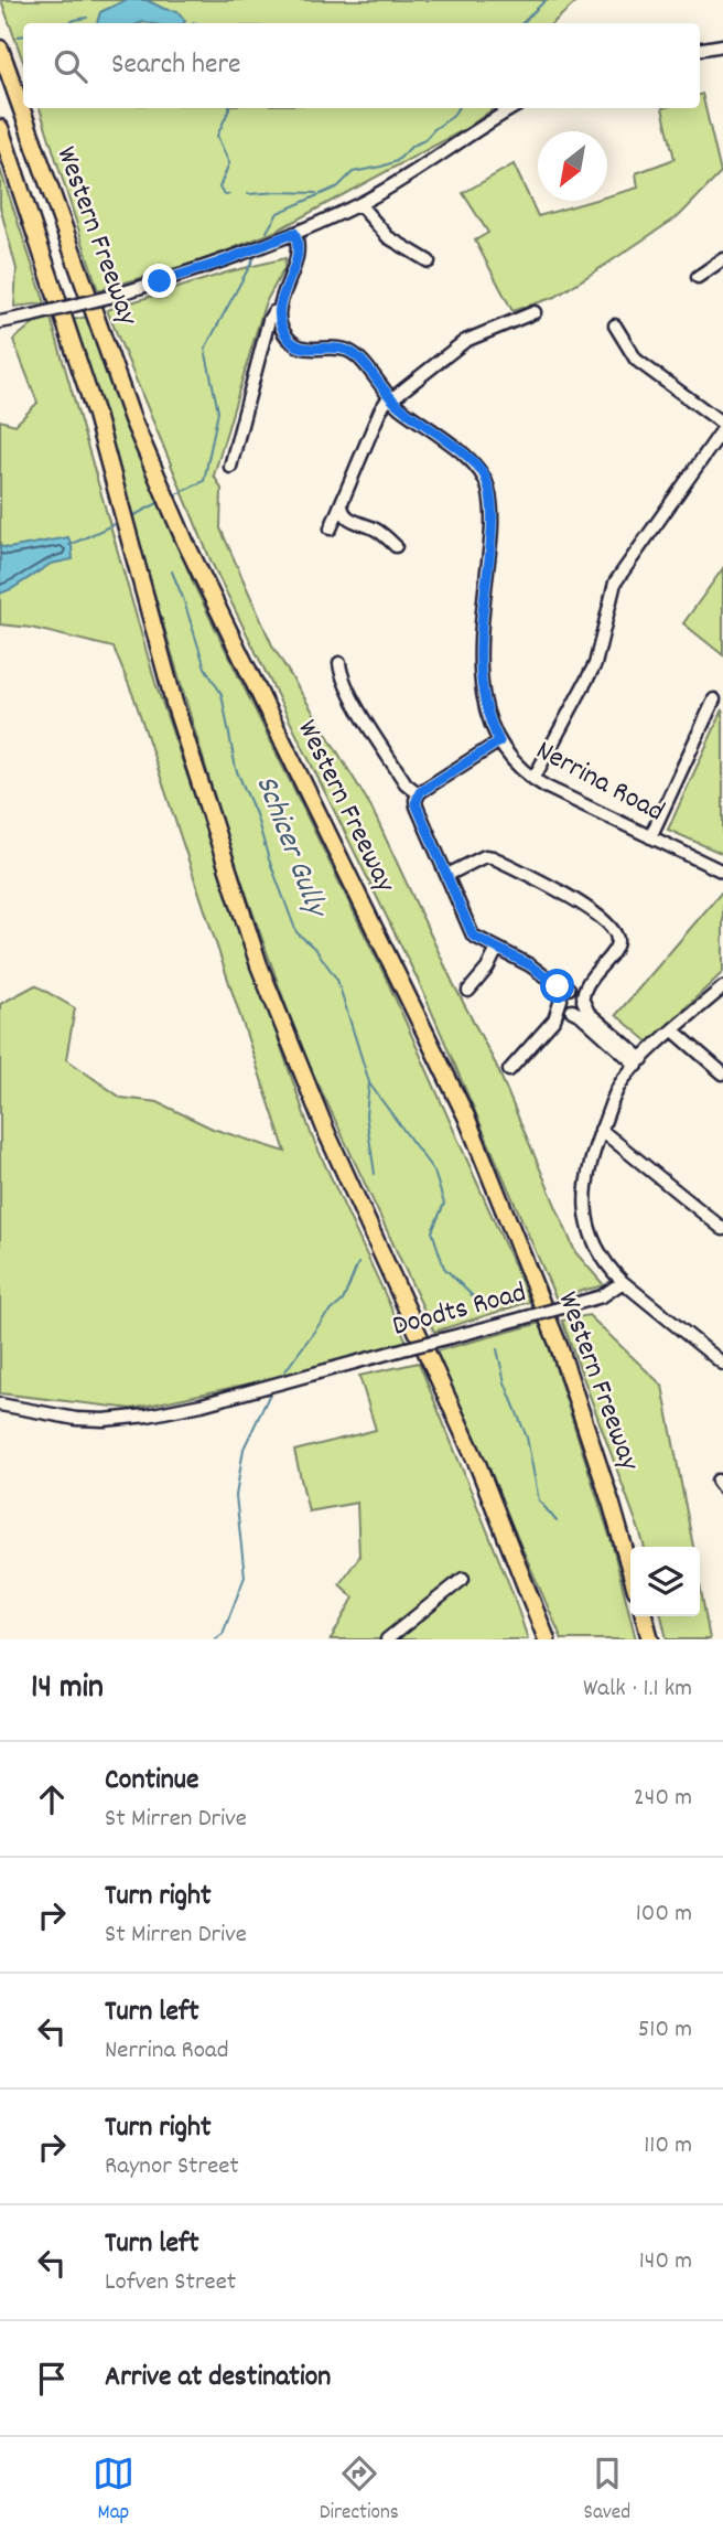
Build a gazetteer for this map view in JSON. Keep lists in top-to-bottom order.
{
  "streets": {
    "highway": ["Western Freeway"],
    "street": ["Nerrina Road", "Doodts Road"]
  },
  "water": ["Schicer Gully"],
  "north": "bottom left",
  "page": {
    "search": "Search here",
    "heading": ["14 min", "Walk · 1.1 km"],
    "list": [
      ["Continue", "St Mirren Drive", "240 m"],
      ["Turn right", "St Mirren Drive", "100 m"],
      ["Turn left", "Nerrina Road", "510 m"],
      ["Turn right", "Raynor Street", "110 m"],
      ["Turn left", "Lofven Street", "140 m"],
      "Arrive at destination"
    ],
    "nav": ["Map", "Directions", "Saved"]
  }
}
